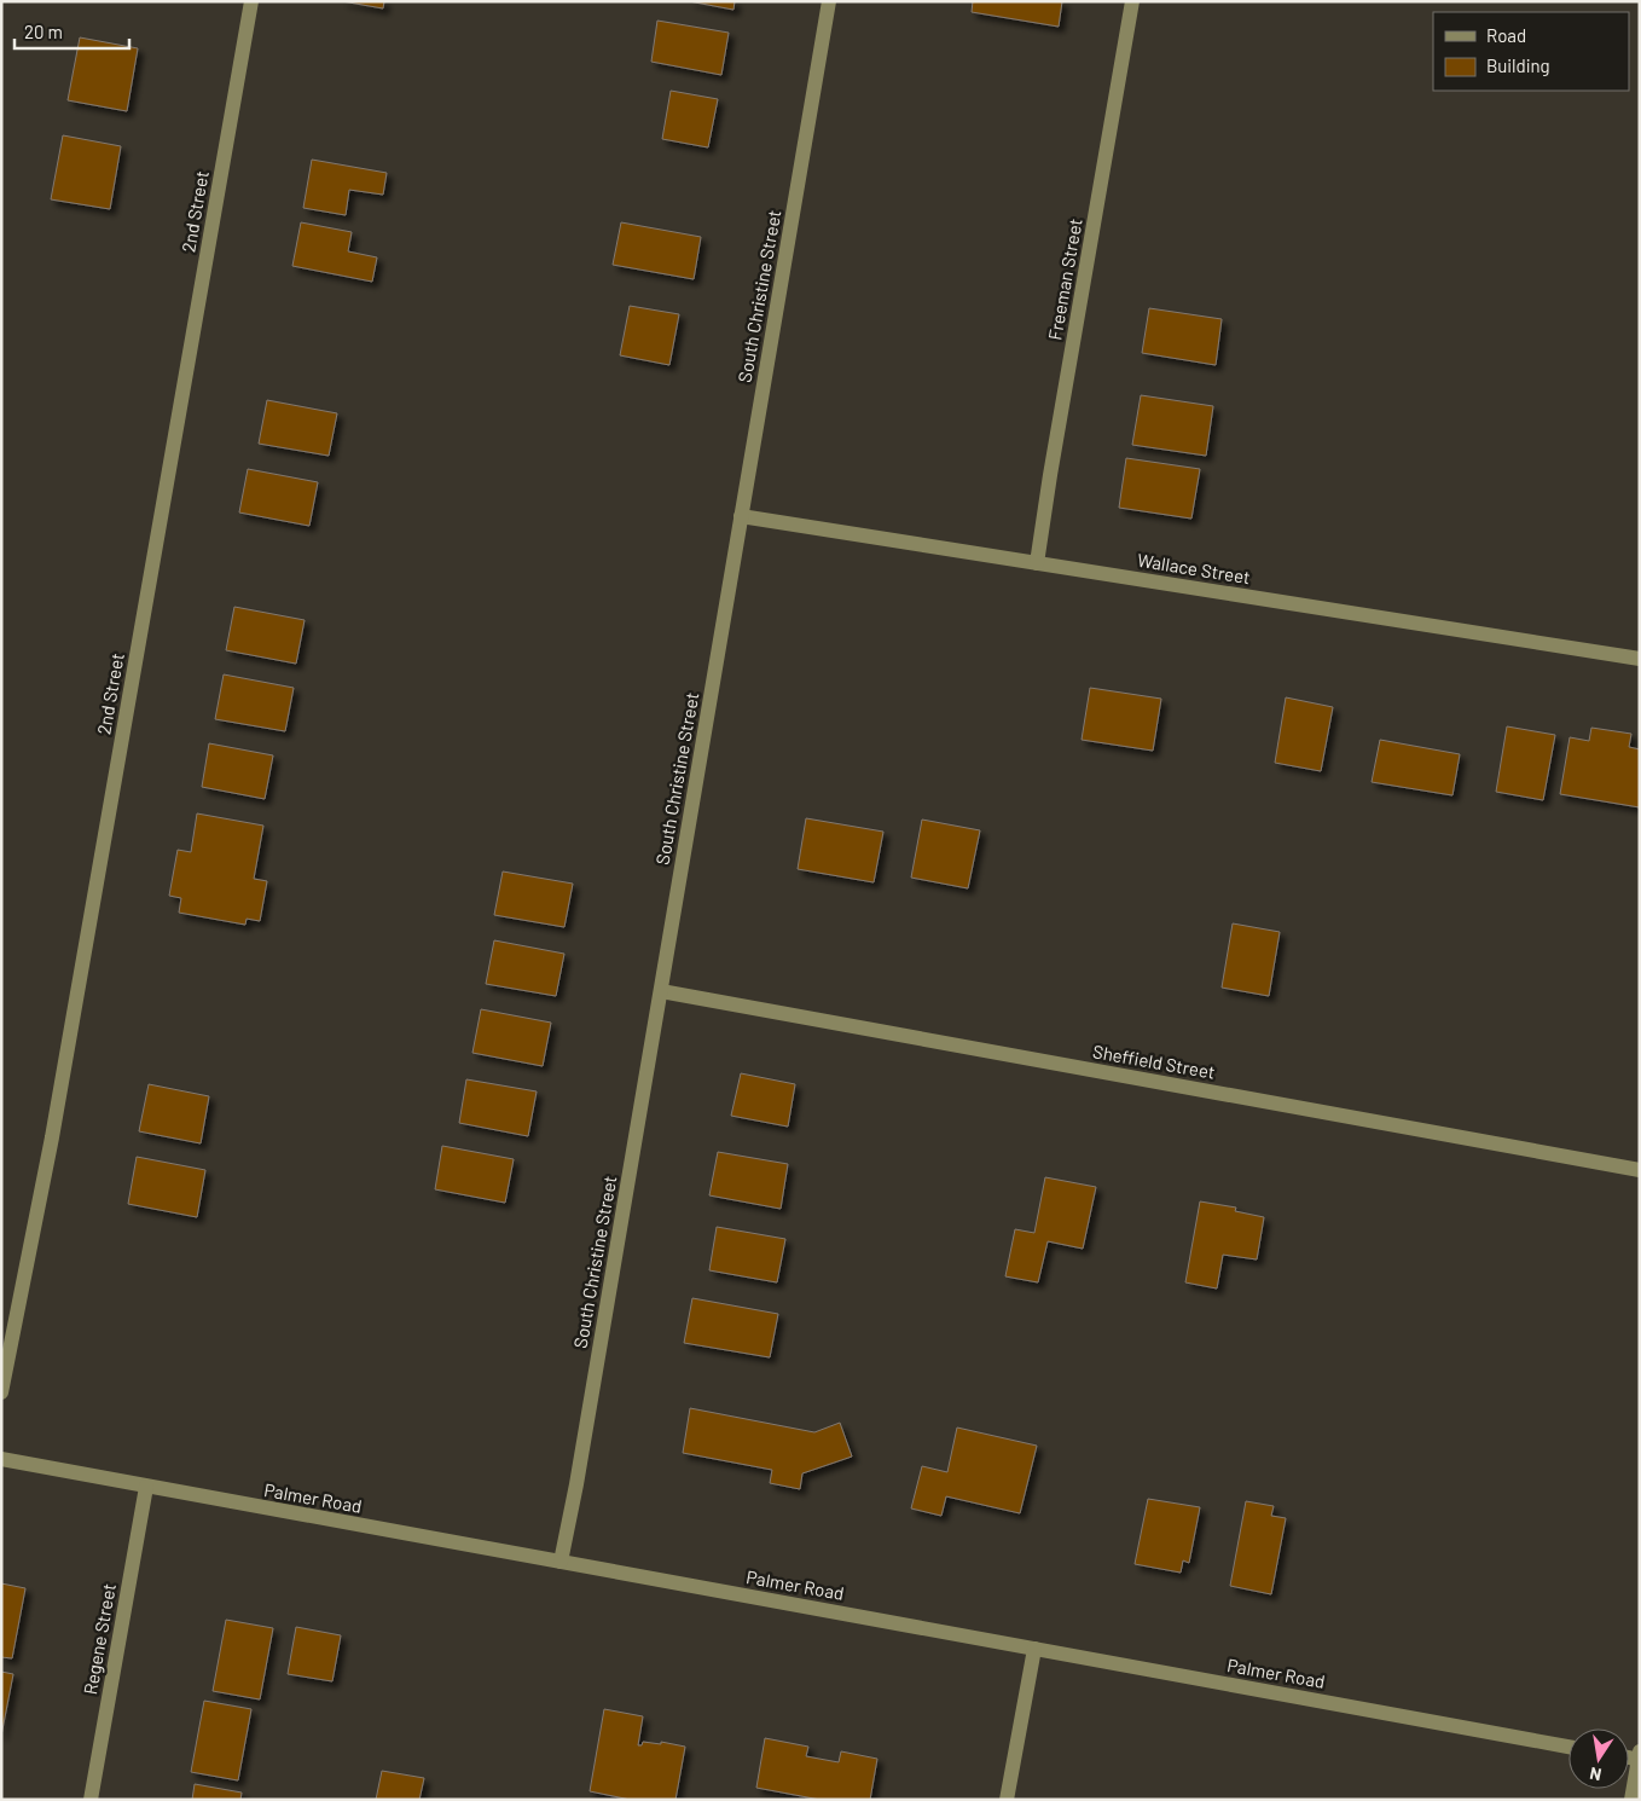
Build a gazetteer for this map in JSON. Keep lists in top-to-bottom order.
{
  "streets": {
    "street": [
      "2nd Street",
      "Freeman Street",
      "South Christine Street",
      "Wallace Street",
      "Sheffield Street",
      "Palmer Road",
      "Regene Street"
    ]
  },
  "crossings": [
    ["Freeman Street", "Wallace Street"],
    ["South Christine Street", "Wallace Street"],
    ["South Christine Street", "Sheffield Street"],
    ["South Christine Street", "Palmer Road"],
    ["Palmer Road", "Regene Street"]
  ],
  "legend": ["Road", "Building"],
  "scale_bar": "20 m",
  "north": "bottom"
}
